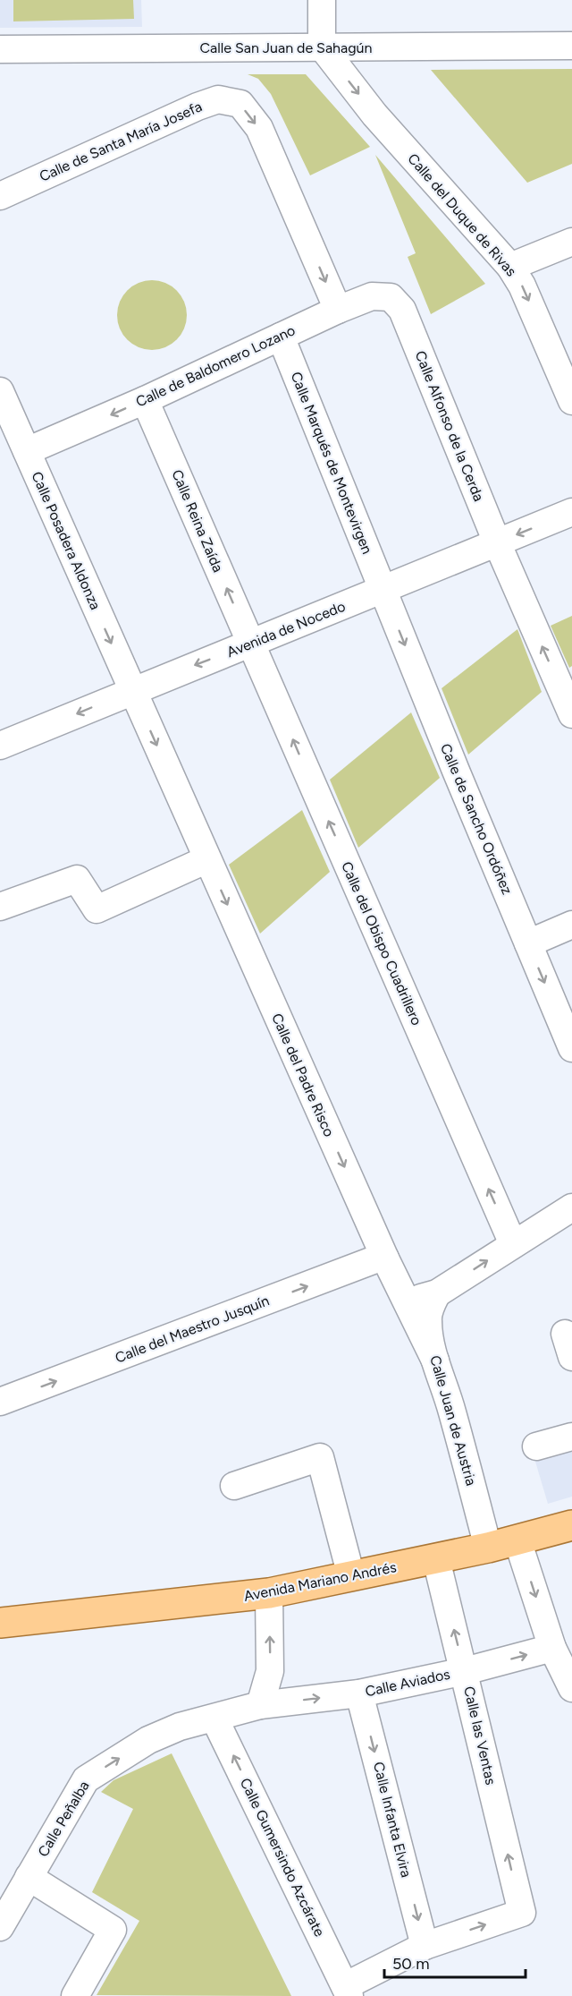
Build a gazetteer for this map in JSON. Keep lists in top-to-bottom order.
{
  "streets": {
    "main road": ["Avenida Mariano Andrés"],
    "street": [
      "Calle San Juan de Sahagún",
      "Calle de Santa María Josefa",
      "Calle del Duque de Rivas",
      "Calle de Baldomero Lozano",
      "Calle Alfonso de la Cerda",
      "Calle Marqués de Montevirgen",
      "Calle Reina Zaída",
      "Calle Posadera Aldonza",
      "Avenida de Nocedo",
      "Calle de Sancho Ordóñez",
      "Calle del Obispo Cuadrillero",
      "Calle del Padre Risco",
      "Calle del Maestro Jusquín",
      "Calle Juan de Austria",
      "Calle Aviados",
      "Calle las Ventas",
      "Calle Peñalba",
      "Calle Infanta Elvira",
      "Calle Gumersindo Azcárate"
    ]
  },
  "crossings": [
    ["Calle San Juan de Sahagún", "Calle del Duque de Rivas"],
    ["Calle de Santa María Josefa", "Calle de Baldomero Lozano"],
    ["Calle de Baldomero Lozano", "Calle Alfonso de la Cerda"],
    ["Calle de Baldomero Lozano", "Calle Marqués de Montevirgen"],
    ["Calle de Baldomero Lozano", "Calle Reina Zaída"],
    ["Calle de Baldomero Lozano", "Calle Posadera Aldonza"],
    ["Calle Alfonso de la Cerda", "Avenida de Nocedo"],
    ["Calle Marqués de Montevirgen", "Avenida de Nocedo"],
    ["Calle Marqués de Montevirgen", "Calle de Sancho Ordóñez"],
    ["Calle Reina Zaída", "Avenida de Nocedo"],
    ["Calle Reina Zaída", "Calle del Obispo Cuadrillero"],
    ["Calle Posadera Aldonza", "Avenida de Nocedo"],
    ["Calle Posadera Aldonza", "Calle del Padre Risco"],
    ["Avenida de Nocedo", "Calle de Sancho Ordóñez"],
    ["Avenida de Nocedo", "Calle del Obispo Cuadrillero"],
    ["Avenida de Nocedo", "Calle del Padre Risco"],
    ["Calle del Padre Risco", "Calle del Maestro Jusquín"],
    ["Calle del Padre Risco", "Calle Juan de Austria"],
    ["Calle Juan de Austria", "Avenida Mariano Andrés"],
    ["Avenida Mariano Andrés", "Calle las Ventas"],
    ["Calle Aviados", "Calle las Ventas"],
    ["Calle Aviados", "Calle Peñalba"],
    ["Calle Aviados", "Calle Infanta Elvira"],
    ["Calle Aviados", "Calle Gumersindo Azcárate"],
    ["Calle las Ventas", "Calle Infanta Elvira"],
    ["Calle Peñalba", "Calle Gumersindo Azcárate"]
  ],
  "one_way": [
    "Calle del Duque de Rivas",
    "Calle Alfonso de la Cerda",
    "Calle Reina Zaída",
    "Calle Posadera Aldonza",
    "Avenida de Nocedo",
    "Calle de Sancho Ordóñez",
    "Calle del Obispo Cuadrillero",
    "Calle del Padre Risco",
    "Calle del Maestro Jusquín",
    "Calle Aviados",
    "Calle Peñalba",
    "Calle Infanta Elvira",
    "Calle Gumersindo Azcárate"
  ],
  "scale_bar": "50 m"
}
